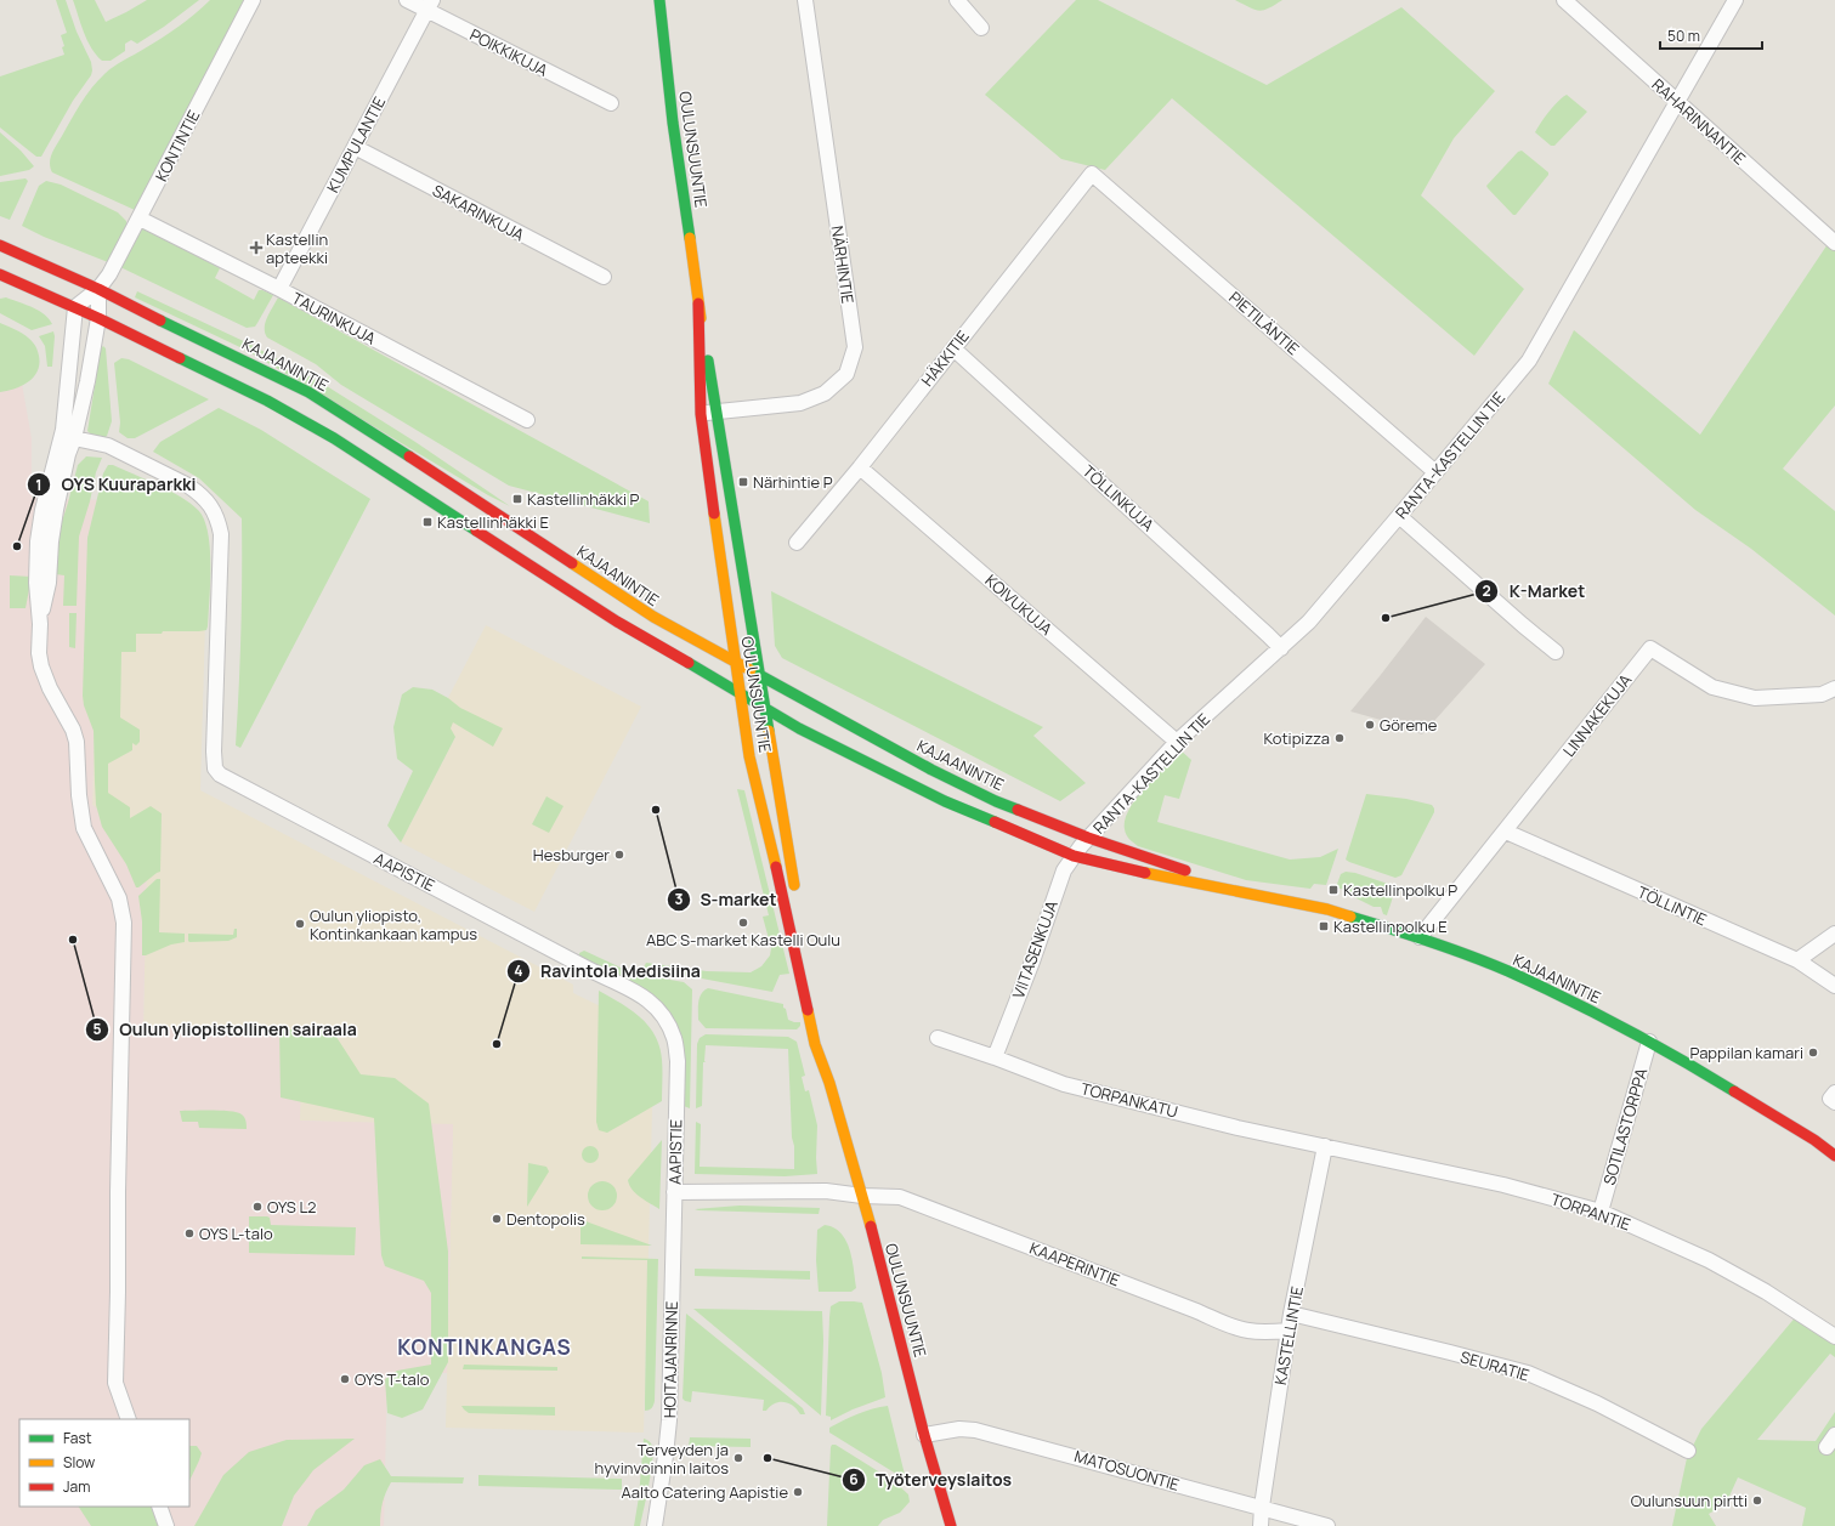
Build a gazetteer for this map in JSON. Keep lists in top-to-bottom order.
{
  "streets": {
    "main road": ["OULUNSUUNTIE", "KAJAANINTIE"],
    "street": [
      "POIKKIKUJA",
      "RAHARINNANTIE",
      "KUMPULANTIE",
      "KONTINTIE",
      "SAKARINKUJA",
      "NÄRHINTIE",
      "TAURINKUJA",
      "PIETILÄNTIE",
      "HÄKKITIE",
      "RANTA-KASTELLIN TIE",
      "TÖLLINKUJA",
      "KOIVUKUJA",
      "LINNAKEKUJA",
      "AAPISTIE",
      "TÖLLINTIE",
      "VIITASENKUJA",
      "TORPANKATU",
      "SOTILASTORPPA",
      "TORPANTIE",
      "KAAPERINTIE",
      "KASTELLINTIE",
      "HOITAJANRINNE",
      "SEURATIE",
      "MATOSUONTIE"
    ]
  },
  "crossings": [
    ["POIKKIKUJA", "KUMPULANTIE"],
    ["RAHARINNANTIE", "RANTA-KASTELLIN TIE"],
    ["KUMPULANTIE", "SAKARINKUJA"],
    ["KUMPULANTIE", "TAURINKUJA"],
    ["KONTINTIE", "TAURINKUJA"],
    ["KONTINTIE", "KAJAANINTIE"],
    ["OULUNSUUNTIE", "NÄRHINTIE"],
    ["OULUNSUUNTIE", "KAJAANINTIE"],
    ["OULUNSUUNTIE", "AAPISTIE"],
    ["OULUNSUUNTIE", "KAAPERINTIE"],
    ["OULUNSUUNTIE", "MATOSUONTIE"],
    ["PIETILÄNTIE", "HÄKKITIE"],
    ["PIETILÄNTIE", "RANTA-KASTELLIN TIE"],
    ["HÄKKITIE", "TÖLLINKUJA"],
    ["HÄKKITIE", "KOIVUKUJA"],
    ["KAJAANINTIE", "RANTA-KASTELLIN TIE"],
    ["KAJAANINTIE", "LINNAKEKUJA"],
    ["KAJAANINTIE", "VIITASENKUJA"],
    ["KAJAANINTIE", "SOTILASTORPPA"],
    ["RANTA-KASTELLIN TIE", "TÖLLINKUJA"],
    ["RANTA-KASTELLIN TIE", "KOIVUKUJA"],
    ["RANTA-KASTELLIN TIE", "VIITASENKUJA"],
    ["LINNAKEKUJA", "TÖLLINTIE"],
    ["AAPISTIE", "KAAPERINTIE"],
    ["AAPISTIE", "HOITAJANRINNE"],
    ["VIITASENKUJA", "TORPANKATU"],
    ["TORPANKATU", "TORPANTIE"],
    ["TORPANKATU", "KASTELLINTIE"],
    ["SOTILASTORPPA", "TORPANTIE"],
    ["TORPANTIE", "KASTELLINTIE"],
    ["KAAPERINTIE", "KASTELLINTIE"],
    ["KASTELLINTIE", "SEURATIE"],
    ["KASTELLINTIE", "MATOSUONTIE"]
  ],
  "districts": ["KONTINKANGAS"],
  "places": {
    "health": ["Kastellin apteekki"],
    "transit": [
      "Närhintie P",
      "Kastellinhäkki P",
      "Kastellinhäkki E",
      "Kastellinpolku P",
      "Kastellinpolku E"
    ],
    "other": [
      "OYS Kuuraparkki",
      "K-Market",
      "Göreme",
      "Kotipizza",
      "S-market",
      "Hesburger",
      "ABC S-market Kastelli Oulu",
      "Oulun yliopisto, Kontinkankaan kampus",
      "Oulun yliopistollinen sairaala",
      "Ravintola Medisiina",
      "Pappilan kamari",
      "OYS L2",
      "Dentopolis",
      "OYS L-talo",
      "OYS T-talo",
      "Terveyden ja hyvinvoinnin laitos",
      "Työterveyslaitos",
      "Aalto Catering Aapistie",
      "Oulunsuun pirtti"
    ]
  },
  "legend": ["Fast", "Slow", "Jam"],
  "scale_bar": "50 m"
}
